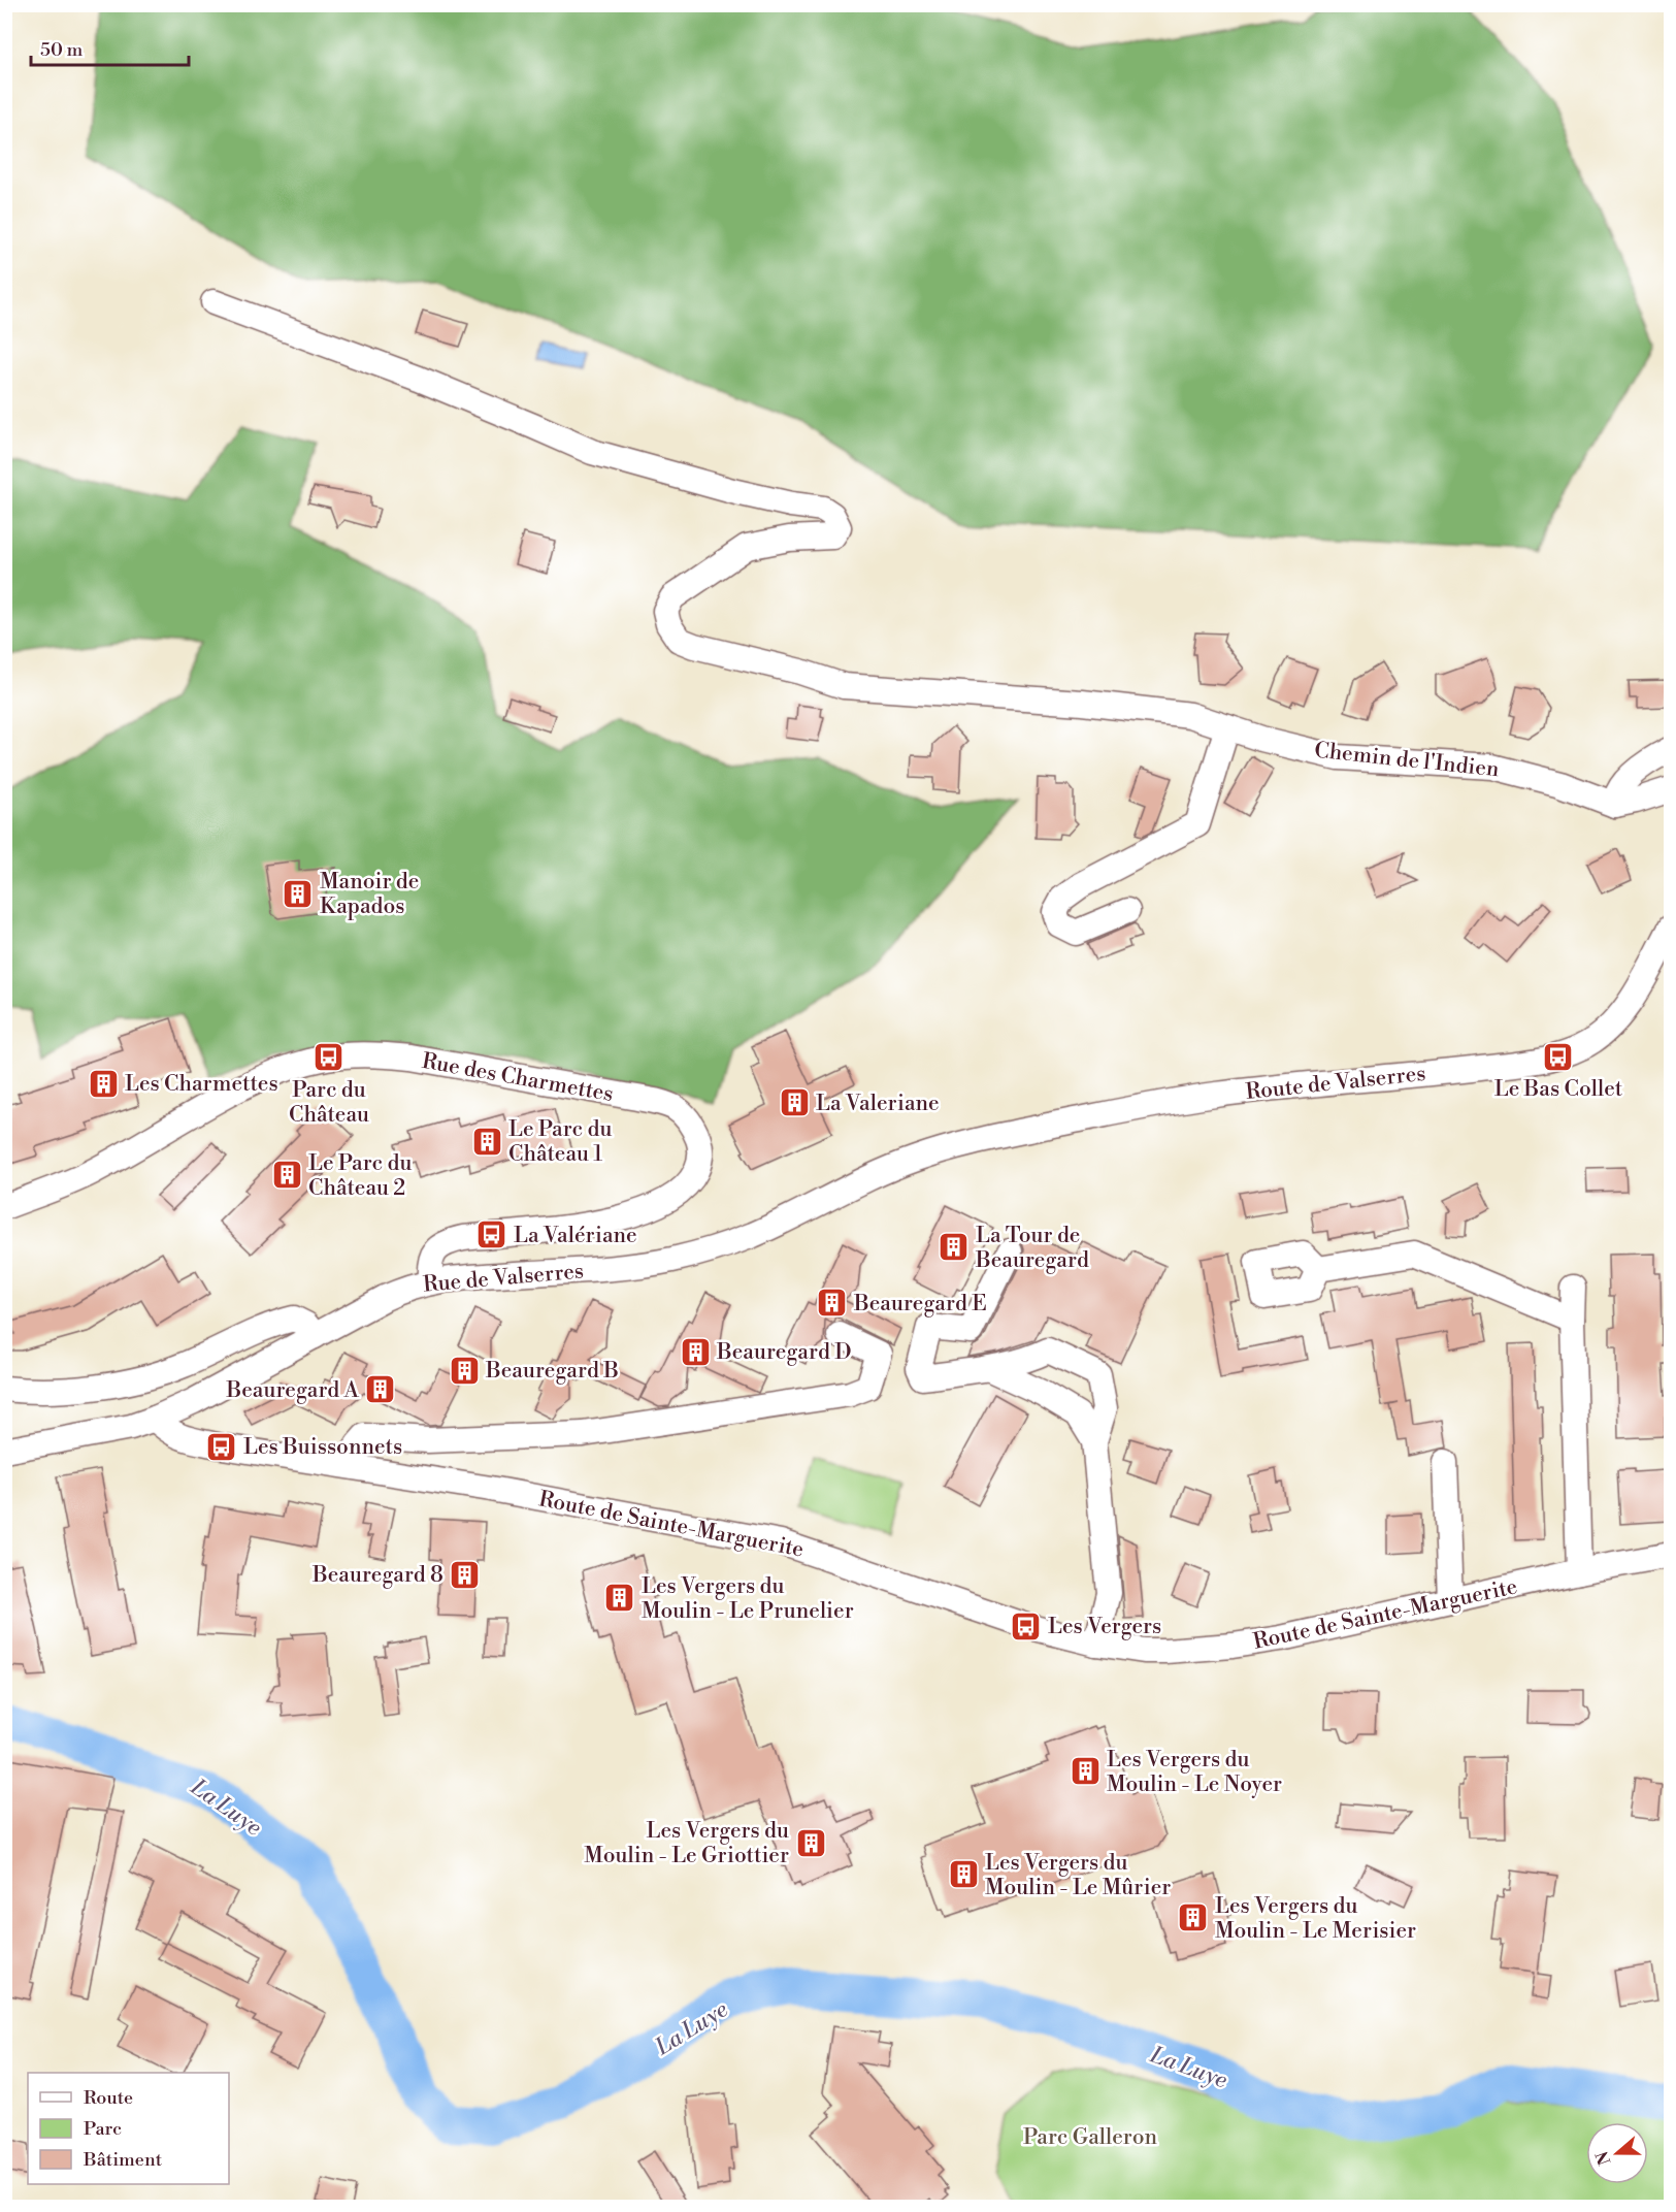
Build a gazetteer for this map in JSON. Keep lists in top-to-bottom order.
{
  "streets": {
    "street": [
      "Chemin de l'Indien",
      "Rue des Charmettes",
      "Route de Valserres",
      "Rue de Valserres",
      "Route de Sainte-Marguerite"
    ]
  },
  "crossings": [
    ["Rue des Charmettes", "Rue de Valserres"],
    ["Route de Valserres", "Rue de Valserres"],
    ["Rue de Valserres", "Route de Sainte-Marguerite"]
  ],
  "water": ["La Luye"],
  "parks": ["Parc Galleron"],
  "places": {
    "building": [
      "Manoir de Kapados",
      "Les Charmettes",
      "La Valeriane",
      "Le Parc du Château 1",
      "Le Parc du Château 2",
      "La Tour de Beauregard",
      "Beauregard E",
      "Beauregard D",
      "Beauregard B",
      "Beauregard A",
      "Beauregard 8",
      "Les Vergers du Moulin - Le Prunelier",
      "Les Vergers du Moulin - Le Noyer",
      "Les Vergers du Moulin - Le Griottier",
      "Les Vergers du Moulin - Le Mûrier",
      "Les Vergers du Moulin - Le Merisier"
    ],
    "bus stop": [
      "Le Bas Collet",
      "Parc du Château",
      "La Valériane",
      "Les Buissonnets",
      "Les Vergers"
    ]
  },
  "legend": ["Route", "Parc", "Bâtiment"],
  "scale_bar": "50 m",
  "north": "left"
}
